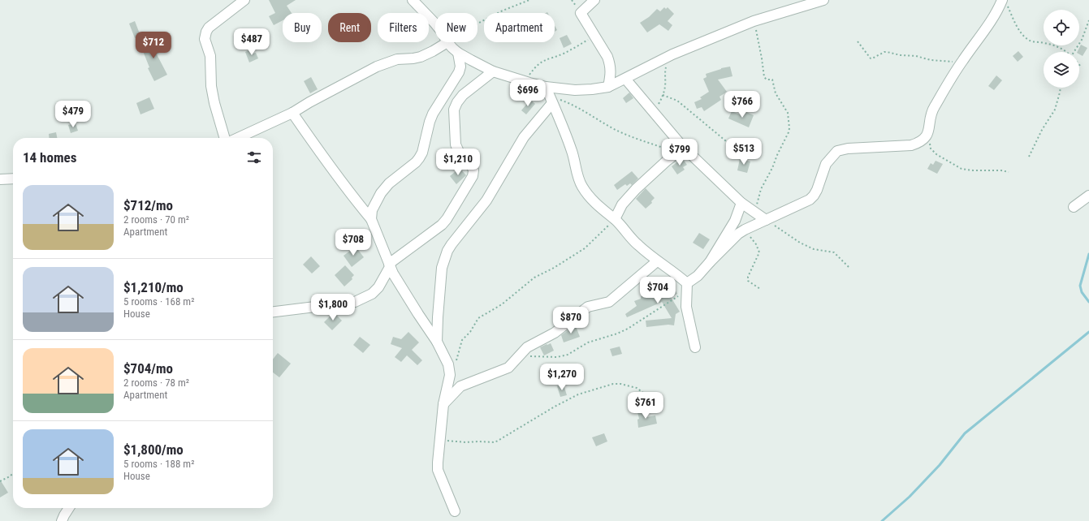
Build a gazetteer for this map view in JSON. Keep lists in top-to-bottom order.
{
  "page": {
    "chip": [
      "Buy",
      "Rent",
      "Filters",
      "New",
      "Apartment"
    ],
    "price": [
      "$487",
      "$712",
      "$696",
      "$766",
      "$479",
      "$513",
      "$799",
      "$1,210",
      "$708",
      "$704",
      "$1,800",
      "$870",
      "$1,270",
      "$761"
    ],
    "heading": "14 homes",
    "list": [
      {
        "name": "$712/mo",
        "note": "2 rooms · 70 m² · Apartment"
      },
      {
        "name": "$1,210/mo",
        "note": "5 rooms · 168 m² · House"
      },
      {
        "name": "$704/mo",
        "note": "2 rooms · 78 m² · Apartment"
      },
      {
        "name": "$1,800/mo",
        "note": "5 rooms · 188 m² · House"
      }
    ]
  }
}
